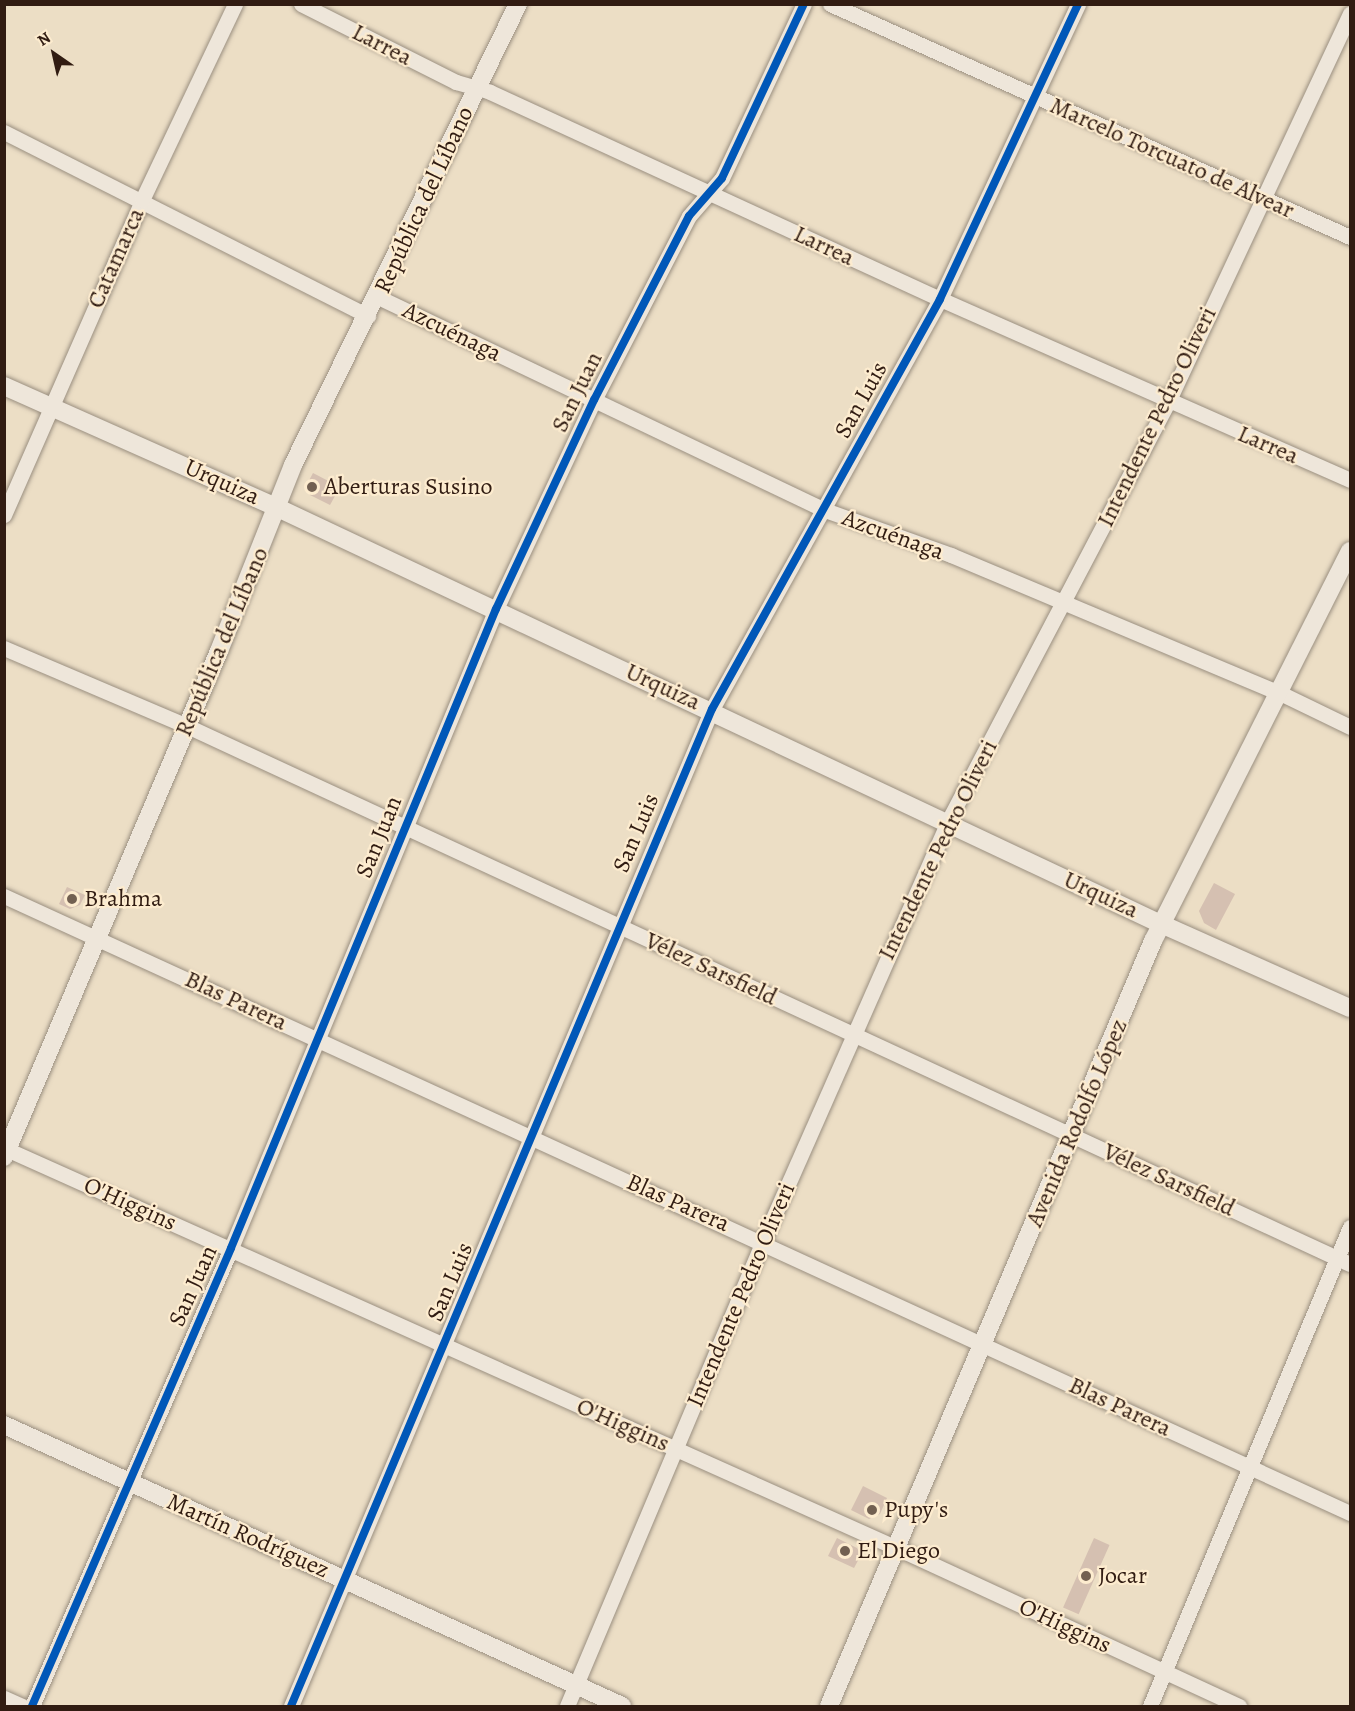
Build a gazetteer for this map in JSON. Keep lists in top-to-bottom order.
{
  "streets": {
    "street": [
      "Larrea",
      "Marcelo Torcuato de Alvear",
      "República del Líbano",
      "Catamarca",
      "Azcuénaga",
      "San Juan",
      "San Luis",
      "Intendente Pedro Oliveri",
      "Urquiza",
      "Vélez Sarsfield",
      "Blas Parera",
      "Avenida Rodolfo López",
      "O'Higgins",
      "Martín Rodríguez"
    ]
  },
  "crossings": [
    ["Larrea", "República del Líbano"],
    ["Larrea", "San Juan"],
    ["Larrea", "San Luis"],
    ["Larrea", "Intendente Pedro Oliveri"],
    ["Marcelo Torcuato de Alvear", "San Luis"],
    ["Marcelo Torcuato de Alvear", "Intendente Pedro Oliveri"],
    ["República del Líbano", "Azcuénaga"],
    ["República del Líbano", "Urquiza"],
    ["República del Líbano", "Vélez Sarsfield"],
    ["República del Líbano", "Blas Parera"],
    ["República del Líbano", "O'Higgins"],
    ["Catamarca", "Azcuénaga"],
    ["Catamarca", "Urquiza"],
    ["Azcuénaga", "San Juan"],
    ["Azcuénaga", "San Luis"],
    ["Azcuénaga", "Intendente Pedro Oliveri"],
    ["Azcuénaga", "Avenida Rodolfo López"],
    ["San Juan", "Urquiza"],
    ["San Juan", "Vélez Sarsfield"],
    ["San Juan", "Blas Parera"],
    ["San Juan", "O'Higgins"],
    ["San Juan", "Martín Rodríguez"],
    ["San Luis", "Urquiza"],
    ["San Luis", "Vélez Sarsfield"],
    ["San Luis", "Blas Parera"],
    ["San Luis", "O'Higgins"],
    ["San Luis", "Martín Rodríguez"],
    ["Intendente Pedro Oliveri", "Urquiza"],
    ["Intendente Pedro Oliveri", "Vélez Sarsfield"],
    ["Intendente Pedro Oliveri", "Blas Parera"],
    ["Intendente Pedro Oliveri", "O'Higgins"],
    ["Intendente Pedro Oliveri", "Martín Rodríguez"],
    ["Urquiza", "Avenida Rodolfo López"],
    ["Vélez Sarsfield", "Avenida Rodolfo López"],
    ["Blas Parera", "Avenida Rodolfo López"],
    ["Avenida Rodolfo López", "O'Higgins"]
  ],
  "places": [
    "Aberturas Susino",
    "Brahma",
    "Pupy's",
    "El Diego",
    "Jocar"
  ],
  "north": "top left"
}
